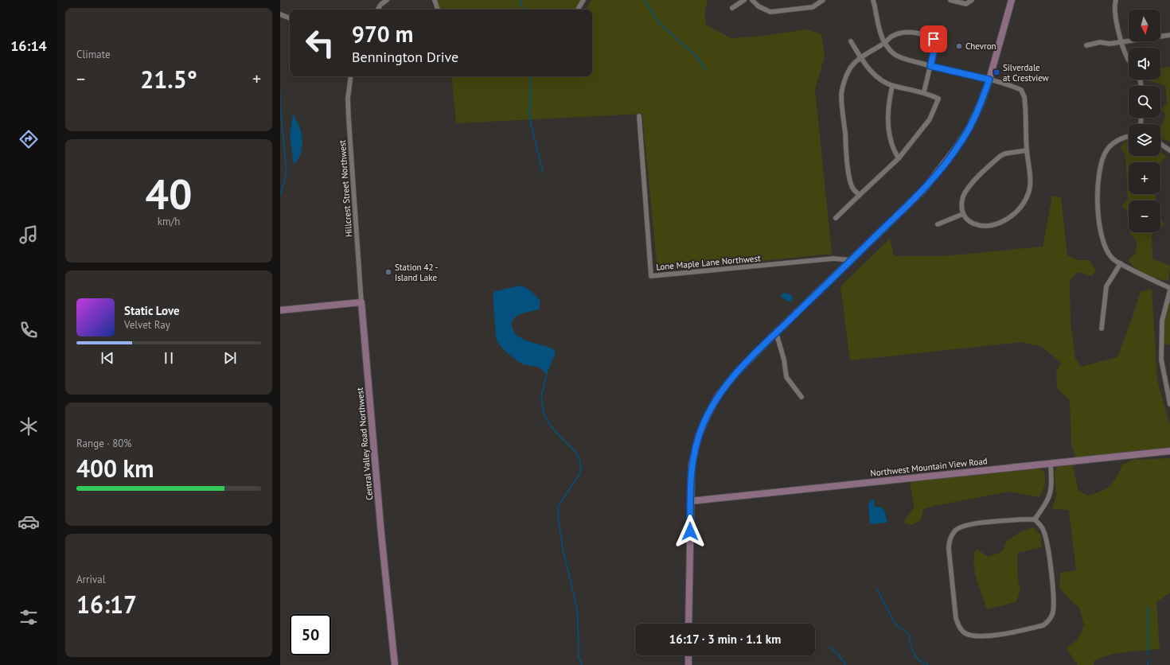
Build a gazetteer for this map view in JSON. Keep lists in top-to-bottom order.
{
  "streets": {
    "main road": ["Central Valley Road Northwest", "Northwest Mountain View Road"],
    "street": ["Hillcrest Street Northwest", "Lone Maple Lane Northwest"]
  },
  "crossings": [
    ["Hillcrest Street Northwest", "Central Valley Road Northwest"]
  ],
  "places": {
    "other": ["Chevron", "Station 42 - Island Lake"],
    "transit": ["Silverdale at Crestview"]
  },
  "north": "bottom",
  "page": {
    "tabs": "16:14",
    "tile": [
      "Climate",
      ["40", "km/h"],
      ["Range · 80%", "400 km"],
      ["Arrival", "16:17"]
    ],
    "map_buttons": ["+", "−"],
    "turn": ["970 m", "Bennington Drive"],
    "heat": ["−", "21.5°", "+"],
    "song": ["Static Love", "Velvet Ray"],
    "limit": "50",
    "trip": "16:17 · 3 min · 1.1 km"
  }
}
